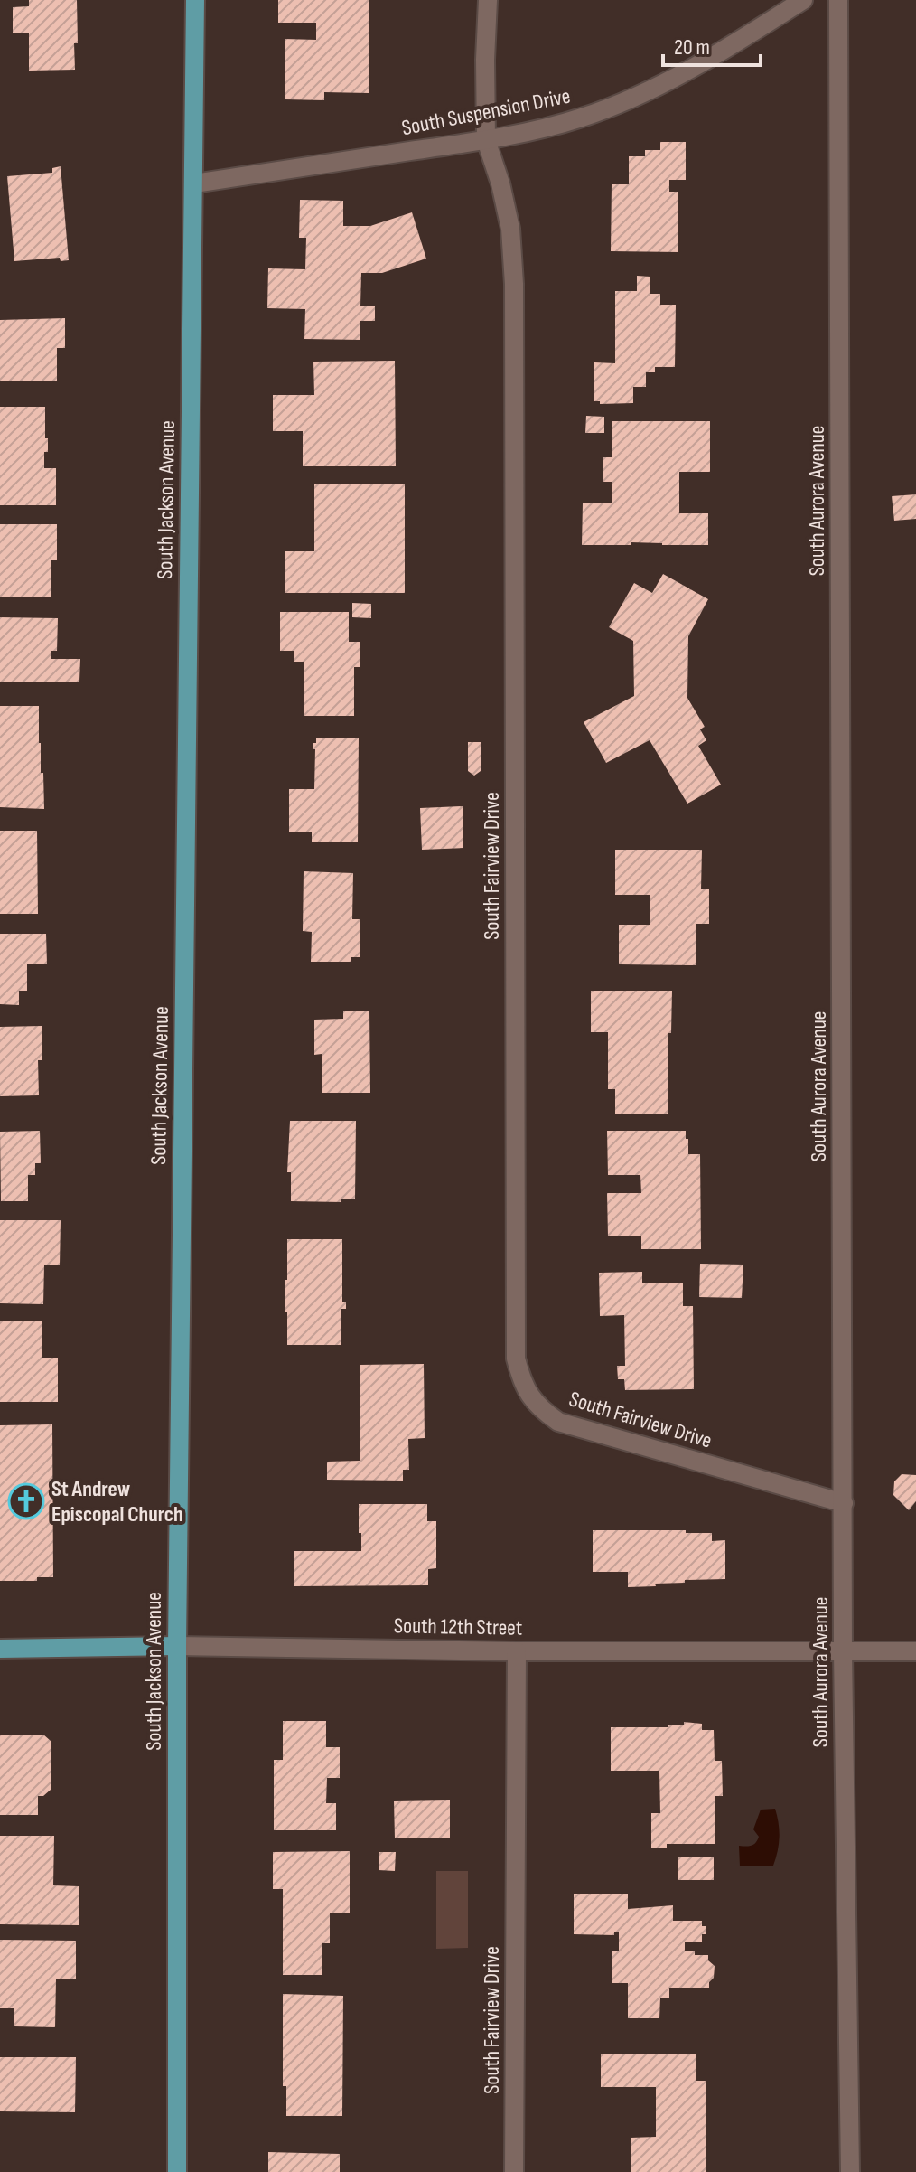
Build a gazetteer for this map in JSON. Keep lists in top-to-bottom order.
{
  "streets": {
    "main road": ["South Jackson Avenue", "South 12th Street"],
    "street": ["South Suspension Drive", "South Aurora Avenue", "South Fairview Drive"]
  },
  "crossings": [
    ["South Suspension Drive", "South Jackson Avenue"],
    ["South Suspension Drive", "South Fairview Drive"],
    ["South Jackson Avenue", "South 12th Street"],
    ["South Aurora Avenue", "South Fairview Drive"],
    ["South Aurora Avenue", "South 12th Street"],
    ["South Fairview Drive", "South 12th Street"]
  ],
  "places": {
    "church": ["St Andrew Episcopal Church"]
  },
  "scale_bar": "20 m"
}
